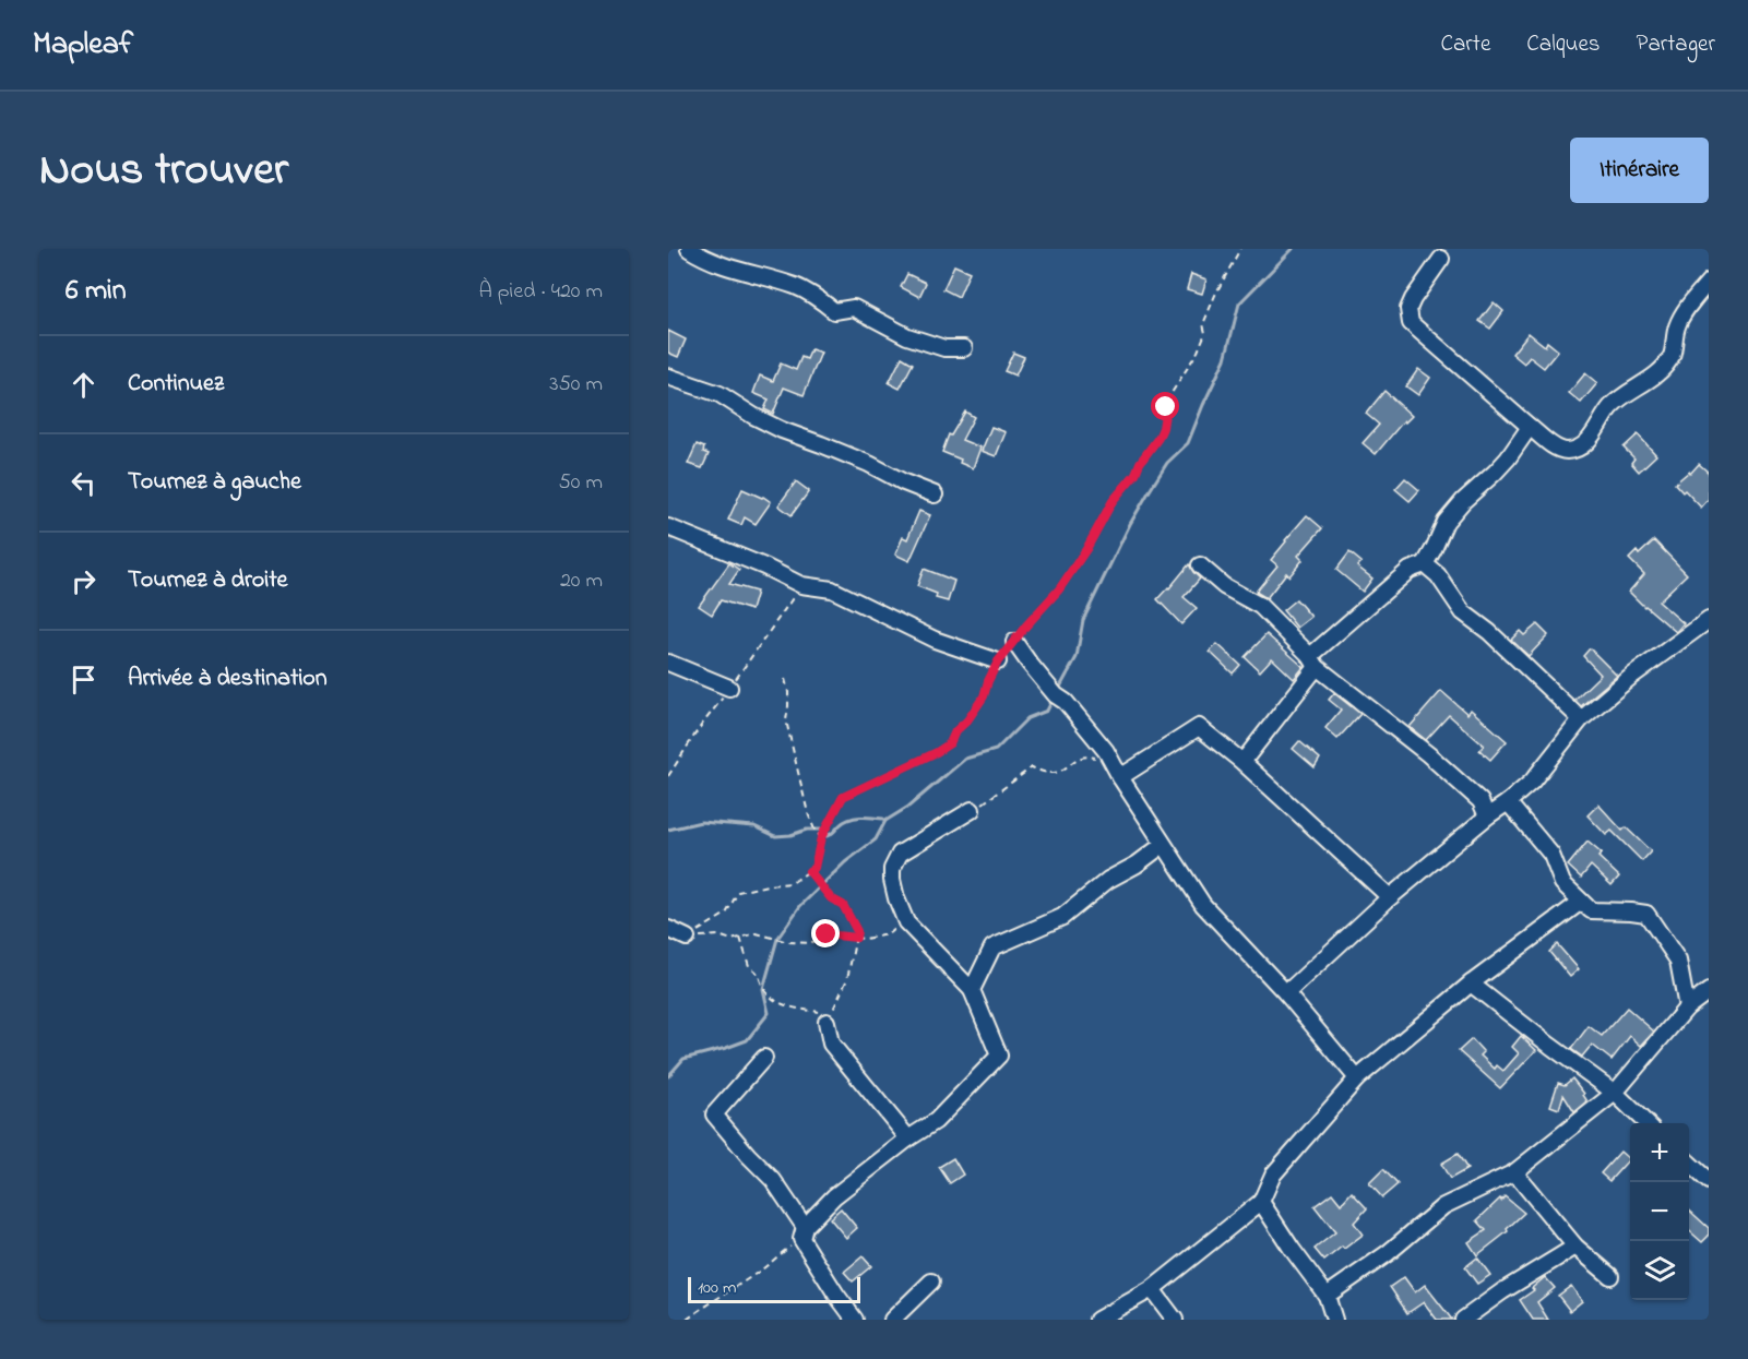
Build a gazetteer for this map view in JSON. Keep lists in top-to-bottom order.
{
  "scale_bar": "100 m",
  "page": {
    "header": "Mapleaf",
    "nav": ["Carte", "Calques", "Partager"],
    "title": "Nous trouver",
    "buttons": "Itinéraire",
    "heading": ["6 min", "À pied · 420 m"],
    "list": [
      ["Continuez", "350 m"],
      ["Tournez à gauche", "50 m"],
      ["Tournez à droite", "20 m"],
      "Arrivée à destination"
    ],
    "map_buttons": ["+", "−"],
    "scale": "100 m"
  }
}
